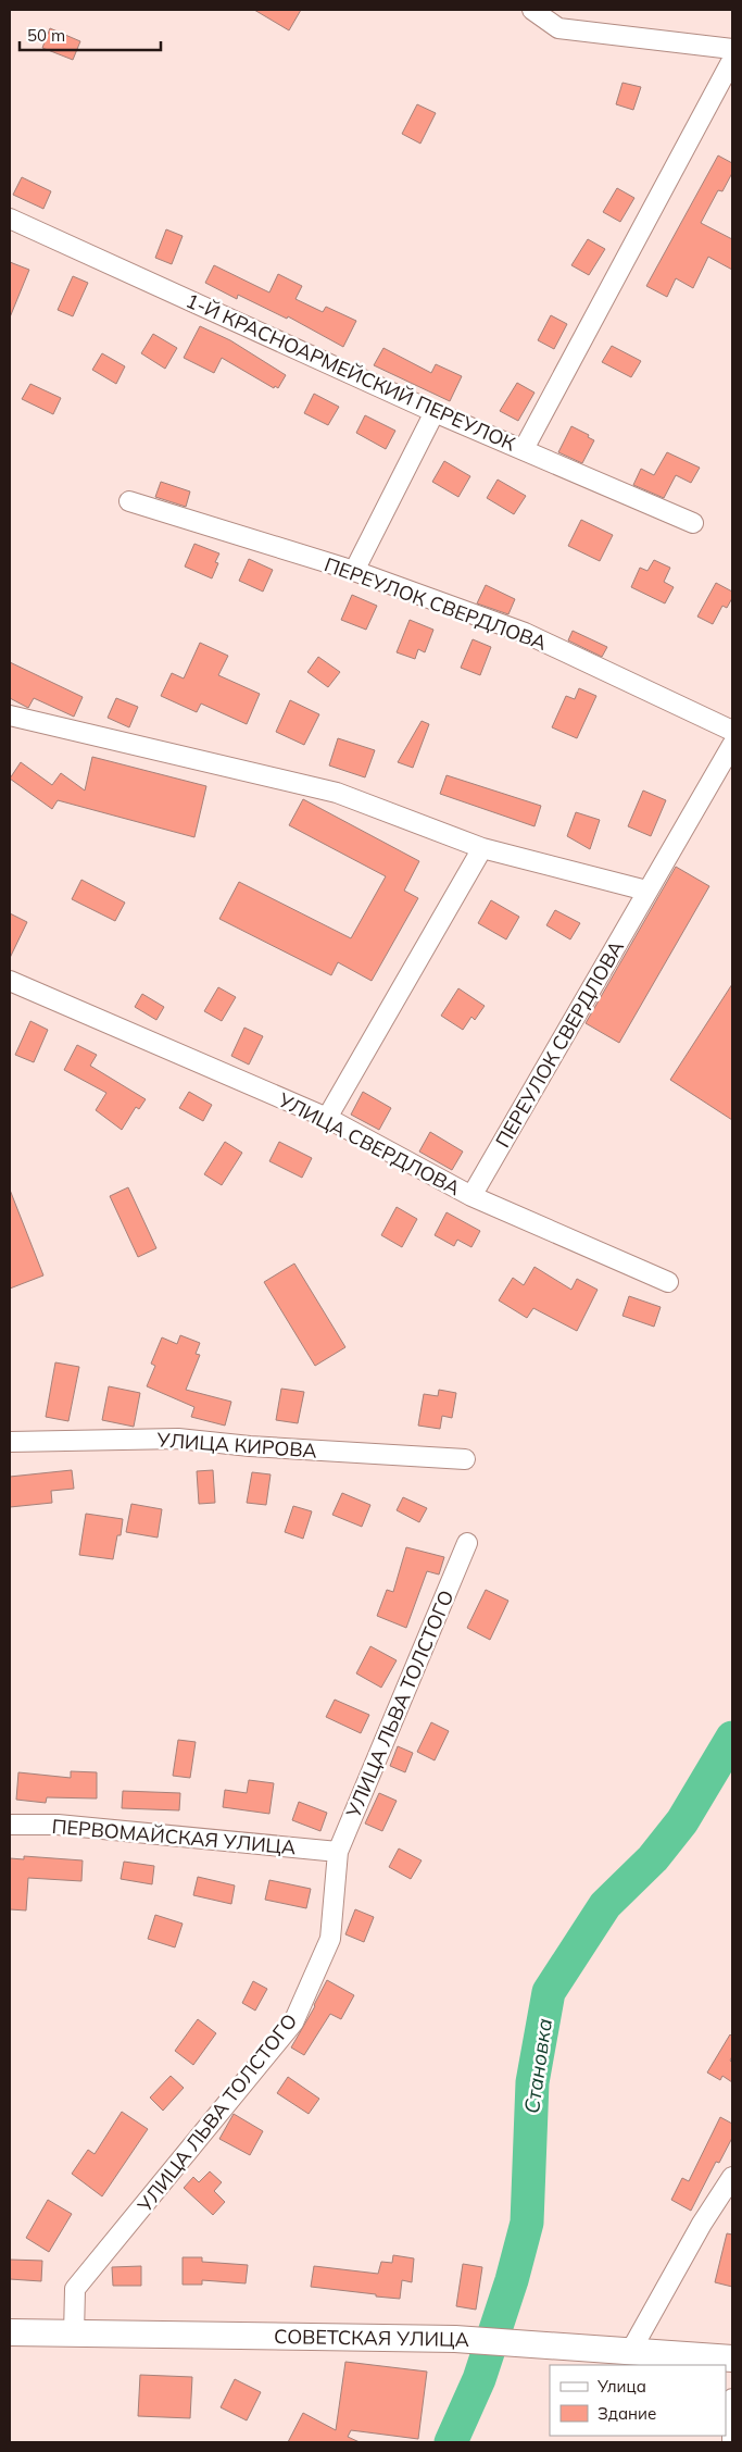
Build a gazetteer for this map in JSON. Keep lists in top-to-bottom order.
{
  "streets": {
    "main road": ["СОВЕТСКАЯ УЛИЦА"],
    "street": [
      "1-Й КРАСНОАРМЕЙСКИЙ ПЕРЕУЛОК",
      "ПЕРЕУЛОК СВЕРДЛОВА",
      "УЛИЦА СВЕРДЛОВА",
      "УЛИЦА КИРОВА",
      "УЛИЦА ЛЬВА ТОЛСТОГО",
      "ПЕРВОМАЙСКАЯ УЛИЦА"
    ]
  },
  "crossings": [
    ["ПЕРЕУЛОК СВЕРДЛОВА", "УЛИЦА СВЕРДЛОВА"],
    ["УЛИЦА ЛЬВА ТОЛСТОГО", "ПЕРВОМАЙСКАЯ УЛИЦА"],
    ["УЛИЦА ЛЬВА ТОЛСТОГО", "СОВЕТСКАЯ УЛИЦА"]
  ],
  "water": ["Становка"],
  "legend": ["Улица", "Здание"],
  "scale_bar": "50 m"
}
